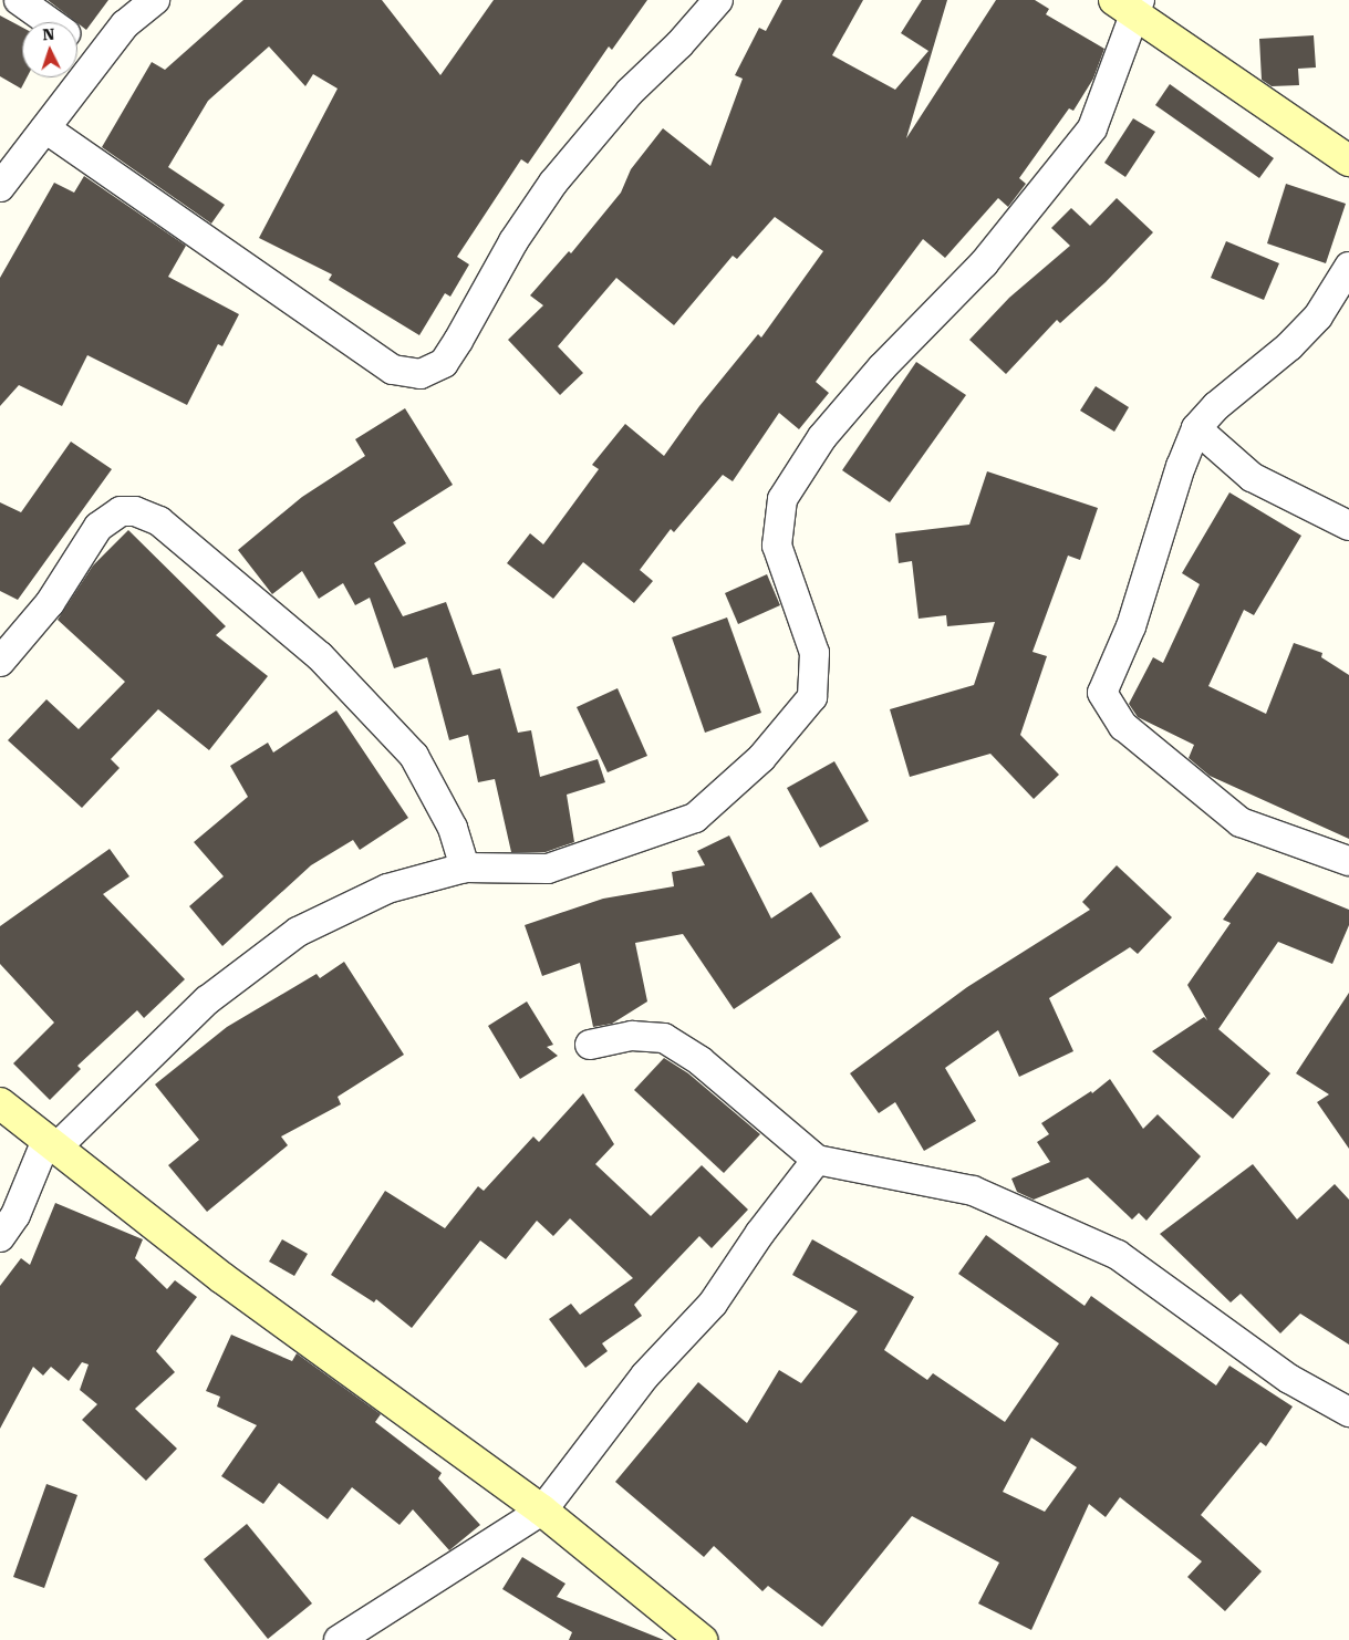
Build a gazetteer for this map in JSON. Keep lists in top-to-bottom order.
{
  "north": "top"
}
